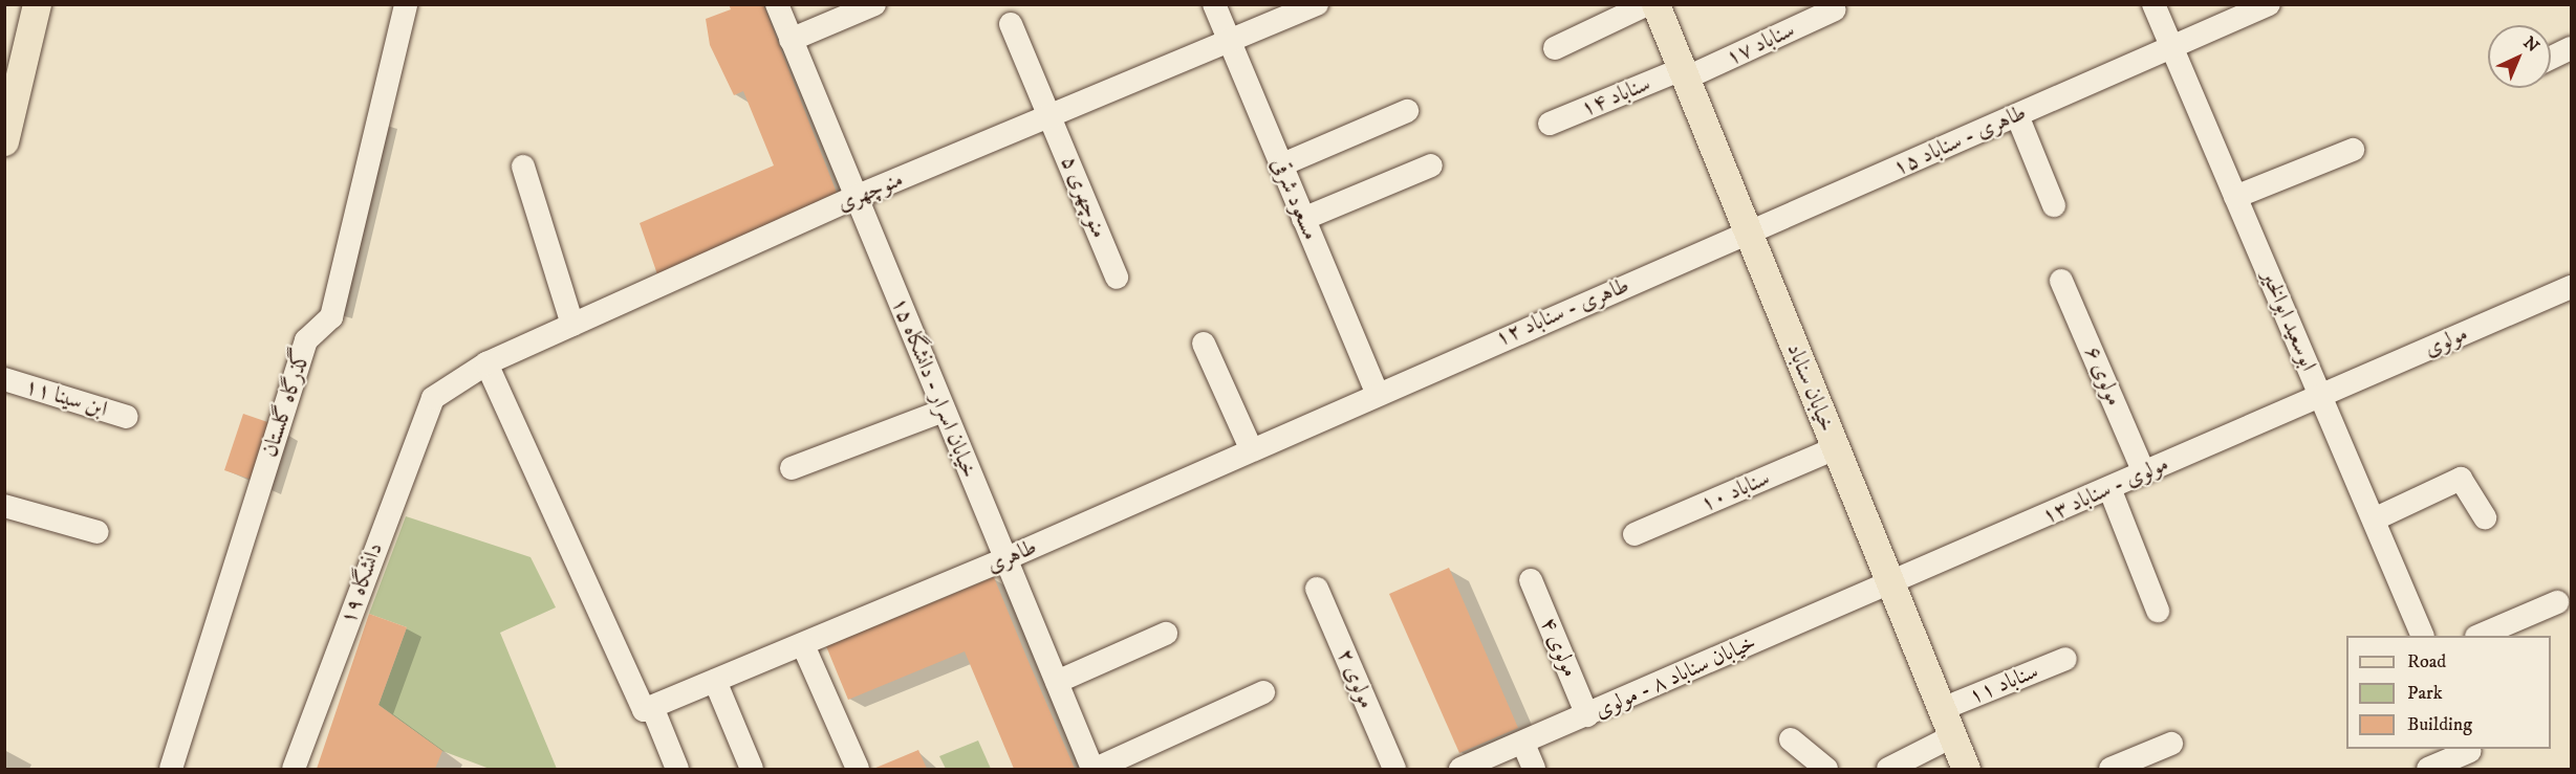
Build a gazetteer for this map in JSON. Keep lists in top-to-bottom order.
{
  "streets": {
    "main road": ["خیابان سناباد"],
    "street": [
      "سناباد ۱۷",
      "سناباد ۱۴",
      "طاهری - سناباد ۱۵",
      "منوچهری",
      "منوچهری ۵",
      "مسعود شرقی",
      "طاهری - سناباد ۱۲",
      "ابوسعید ابوالخیر",
      "مولوی",
      "مولوی ۶",
      "خیابان اسرار - دانشگاه ۱۵",
      "ابن سینا ۱۱",
      "گذرگاه گلستان",
      "مولوی - سناباد ۱۳",
      "سناباد ۱۰",
      "طاهری",
      "دانشگاه ۱۹",
      "مولوی ۴",
      "خیابان سناباد ۸ - مولوی",
      "مولوی ۲",
      "سناباد ۱۱"
    ]
  },
  "crossings": [
    ["سناباد ۱۷", "سناباد ۱۴"],
    ["سناباد ۱۷", "خیابان سناباد"],
    ["سناباد ۱۴", "خیابان سناباد"],
    ["طاهری - سناباد ۱۵", "طاهری - سناباد ۱۲"],
    ["طاهری - سناباد ۱۵", "ابوسعید ابوالخیر"],
    ["طاهری - سناباد ۱۵", "خیابان سناباد"],
    ["منوچهری", "منوچهری ۵"],
    ["منوچهری", "مسعود شرقی"],
    ["منوچهری", "خیابان اسرار - دانشگاه ۱۵"],
    ["منوچهری", "دانشگاه ۱۹"],
    ["مسعود شرقی", "طاهری - سناباد ۱۲"],
    ["مسعود شرقی", "طاهری"],
    ["طاهری - سناباد ۱۲", "خیابان سناباد"],
    ["طاهری - سناباد ۱۲", "طاهری"],
    ["ابوسعید ابوالخیر", "مولوی"],
    ["ابوسعید ابوالخیر", "مولوی - سناباد ۱۳"],
    ["مولوی", "مولوی - سناباد ۱۳"],
    ["مولوی ۶", "مولوی - سناباد ۱۳"],
    ["خیابان اسرار - دانشگاه ۱۵", "طاهری"],
    ["خیابان سناباد", "مولوی - سناباد ۱۳"],
    ["خیابان سناباد", "سناباد ۱۰"],
    ["خیابان سناباد", "خیابان سناباد ۸ - مولوی"],
    ["خیابان سناباد", "سناباد ۱۱"],
    ["مولوی - سناباد ۱۳", "خیابان سناباد ۸ - مولوی"],
    ["مولوی ۴", "خیابان سناباد ۸ - مولوی"]
  ],
  "legend": ["Road", "Park", "Building"],
  "north": "top right"
}
